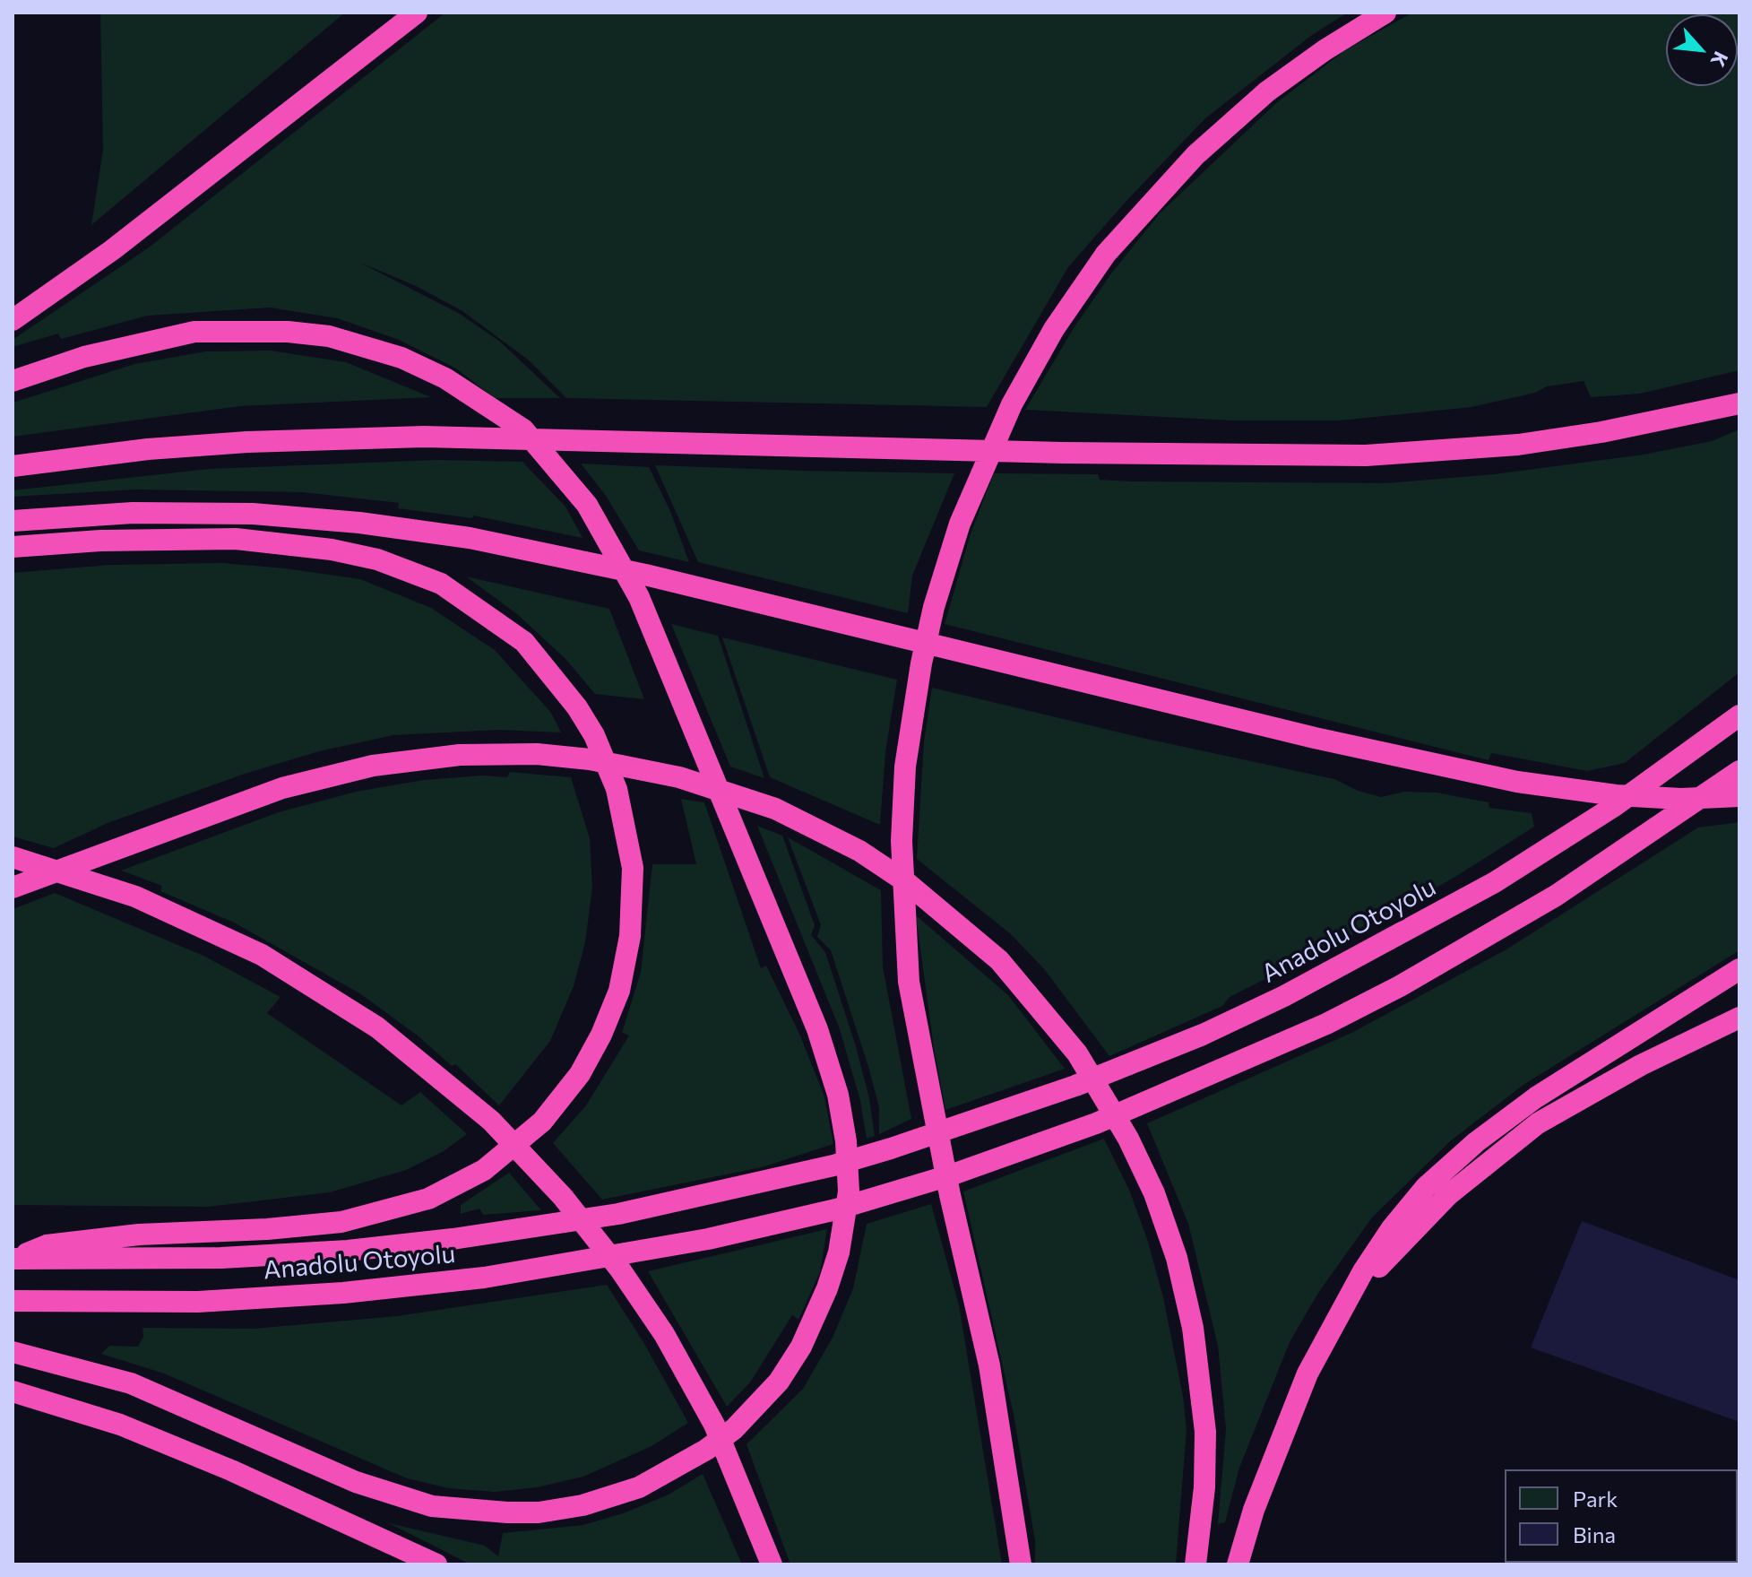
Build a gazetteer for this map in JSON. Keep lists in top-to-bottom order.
{
  "streets": {
    "highway": ["Anadolu Otoyolu"]
  },
  "legend": ["Park", "Bina"],
  "north": "bottom right"
}
